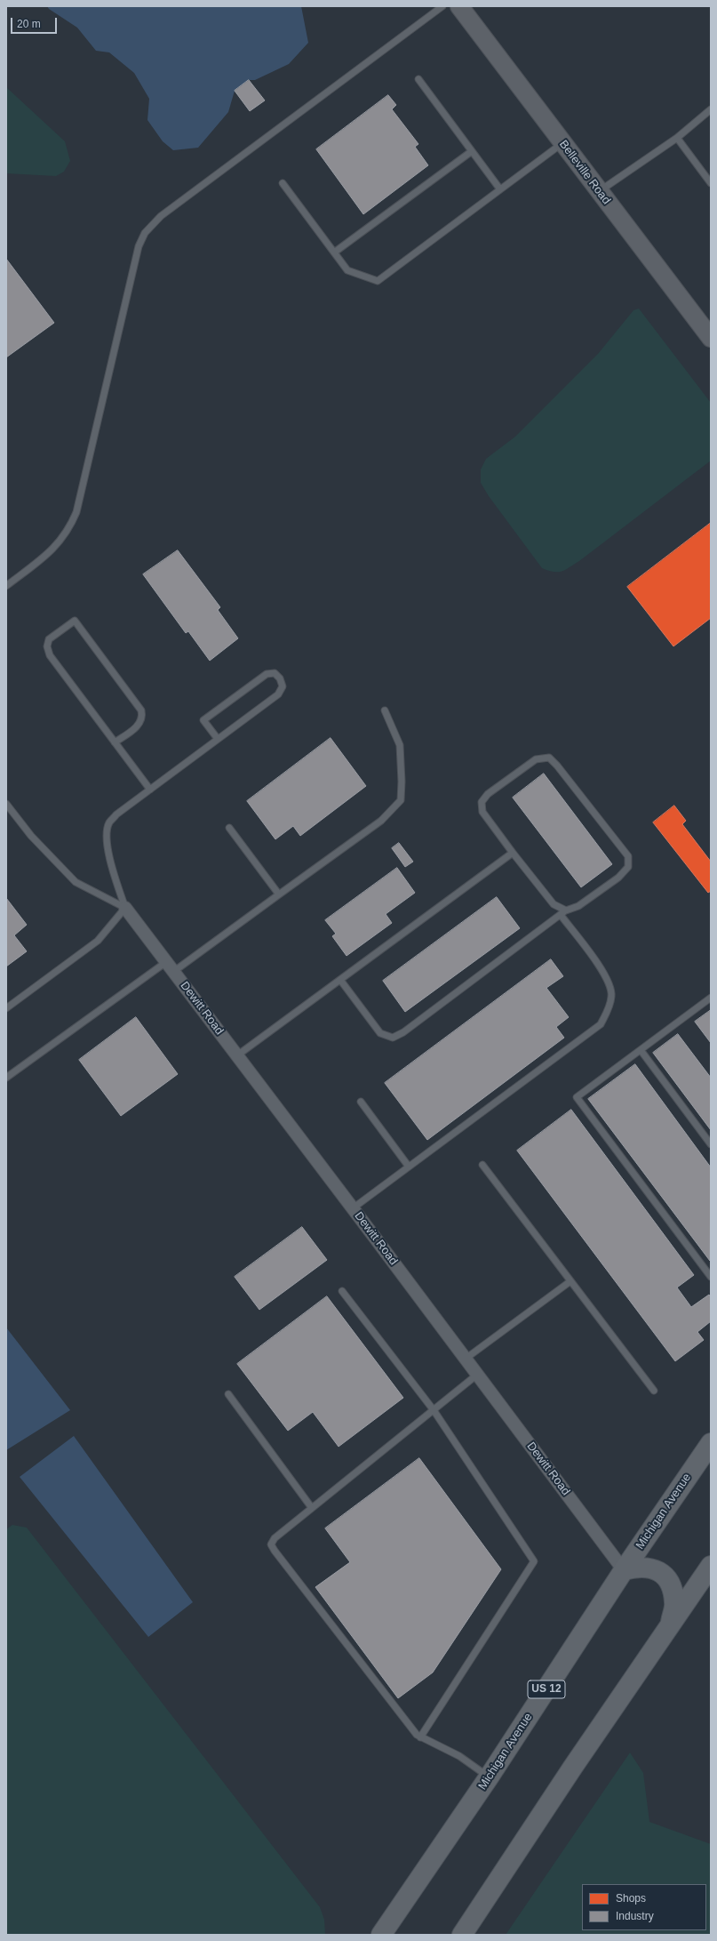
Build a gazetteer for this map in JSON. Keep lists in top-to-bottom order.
{
  "streets": {
    "main road": ["Belleville Road", "Michigan Avenue", "US 12"],
    "street": ["Dewitt Road"]
  },
  "crossings": [
    ["Dewitt Road", "Michigan Avenue"]
  ],
  "legend": ["Shops", "Industry"],
  "scale_bar": "20 m"
}
